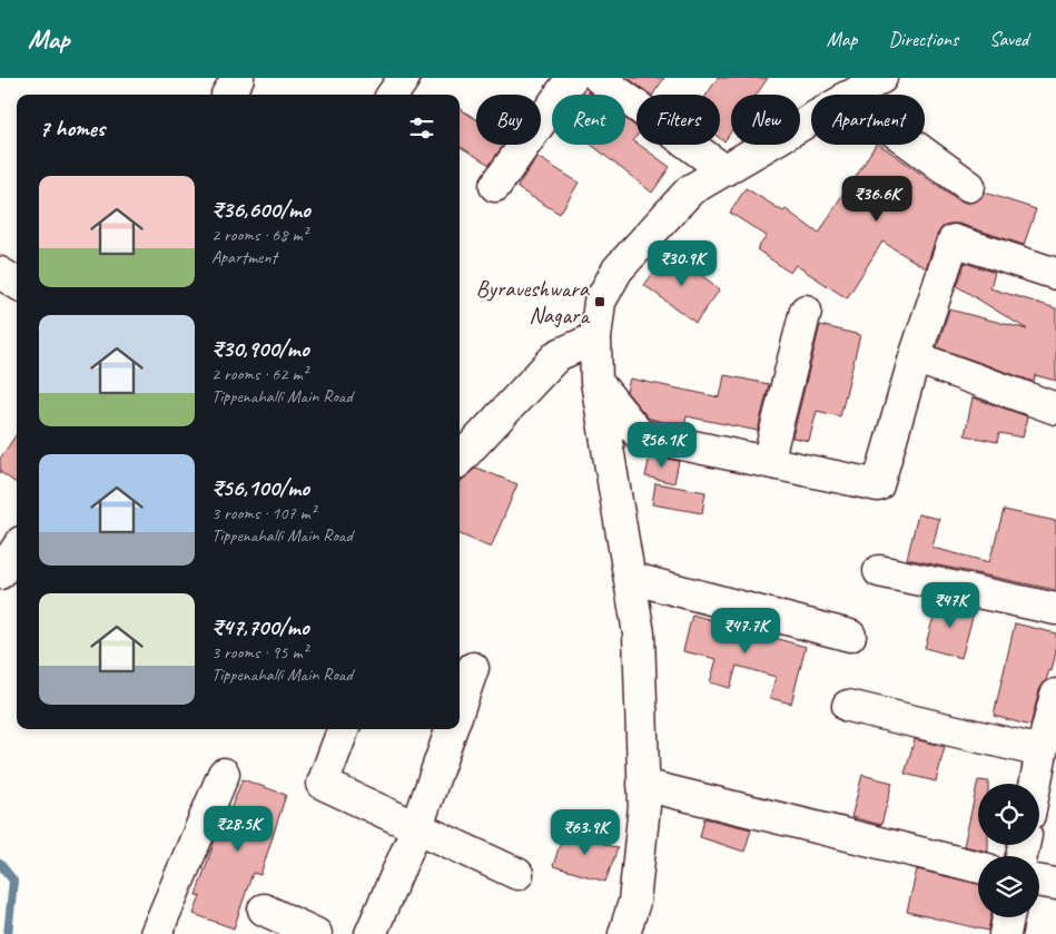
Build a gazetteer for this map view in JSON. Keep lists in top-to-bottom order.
{
  "places": {
    "transit": ["Byraveshwara Nagara"]
  },
  "page": {
    "header": "Map",
    "nav": ["Map", "Directions", "Saved"],
    "chip": [
      "Buy",
      "Rent",
      "Filters",
      "New",
      "Apartment"
    ],
    "heading": "7 homes",
    "list": [
      {
        "name": "₹36,600/mo",
        "note": "2 rooms · 68 m² · Apartment"
      },
      {
        "name": "₹30,900/mo",
        "note": "2 rooms · 62 m² · Tippenahalli Main Road"
      },
      {
        "name": "₹56,100/mo",
        "note": "3 rooms · 107 m² · Tippenahalli Main Road"
      },
      {
        "name": "₹47,700/mo",
        "note": "3 rooms · 95 m² · Tippenahalli Main Road"
      }
    ],
    "price": [
      "₹36.6K",
      "₹30.9K",
      "₹56.1K",
      "₹47K",
      "₹47.7K",
      "₹28.5K",
      "₹63.9K"
    ]
  }
}
